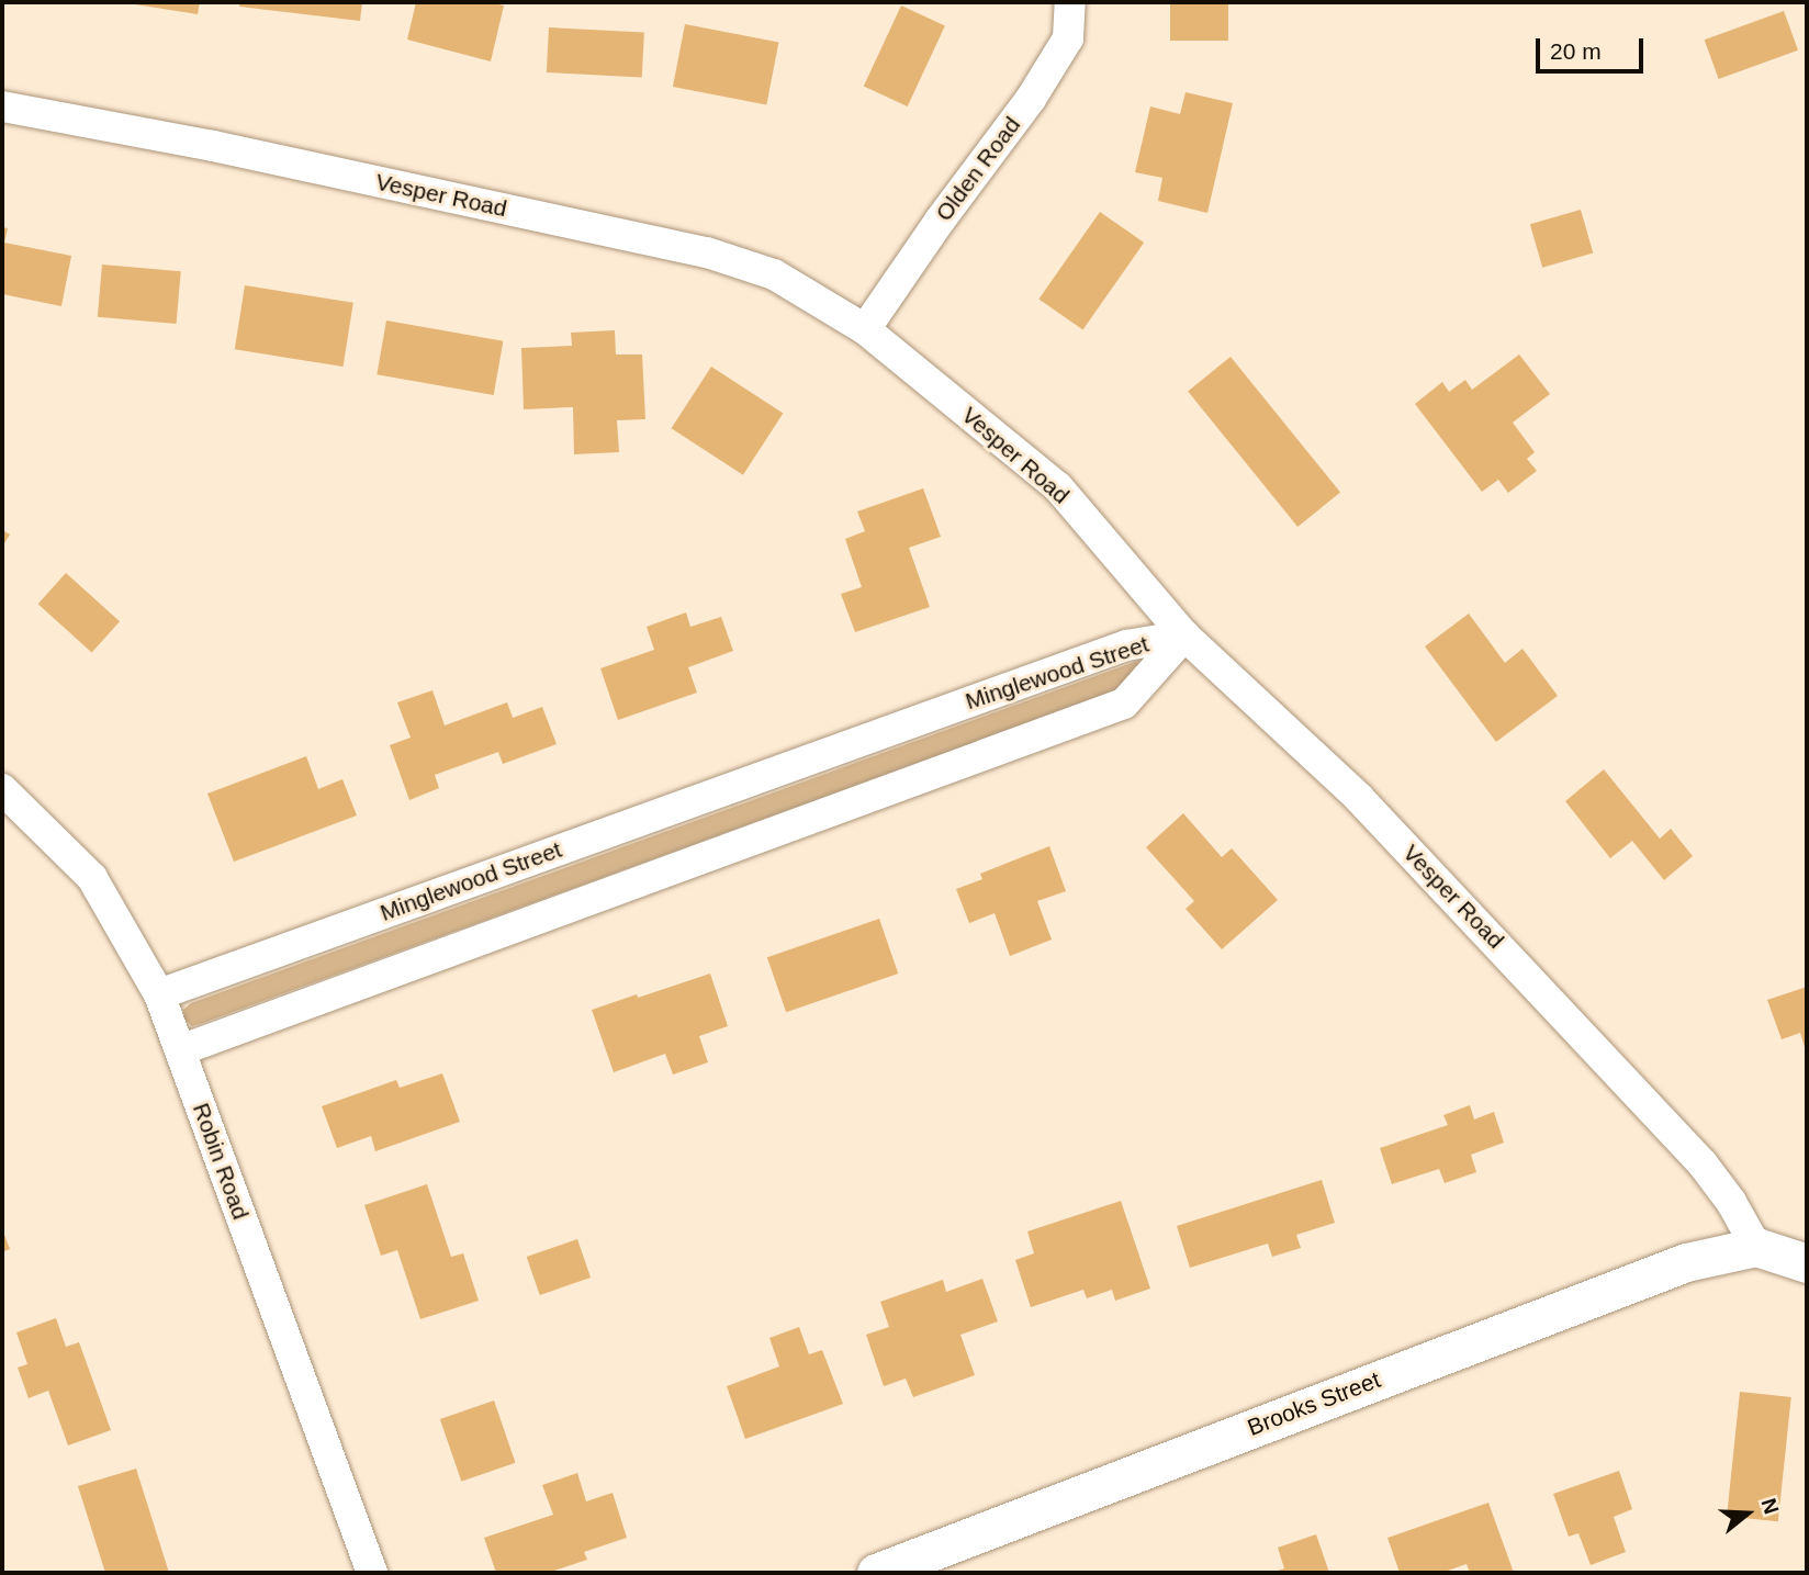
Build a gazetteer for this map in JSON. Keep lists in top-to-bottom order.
{
  "streets": {
    "street": [
      "Olden Road",
      "Vesper Road",
      "Minglewood Street",
      "Robin Road",
      "Brooks Street"
    ]
  },
  "crossings": [
    ["Olden Road", "Vesper Road"],
    ["Vesper Road", "Minglewood Street"],
    ["Vesper Road", "Brooks Street"],
    ["Minglewood Street", "Robin Road"]
  ],
  "scale_bar": "20 m",
  "north": "right"
}
